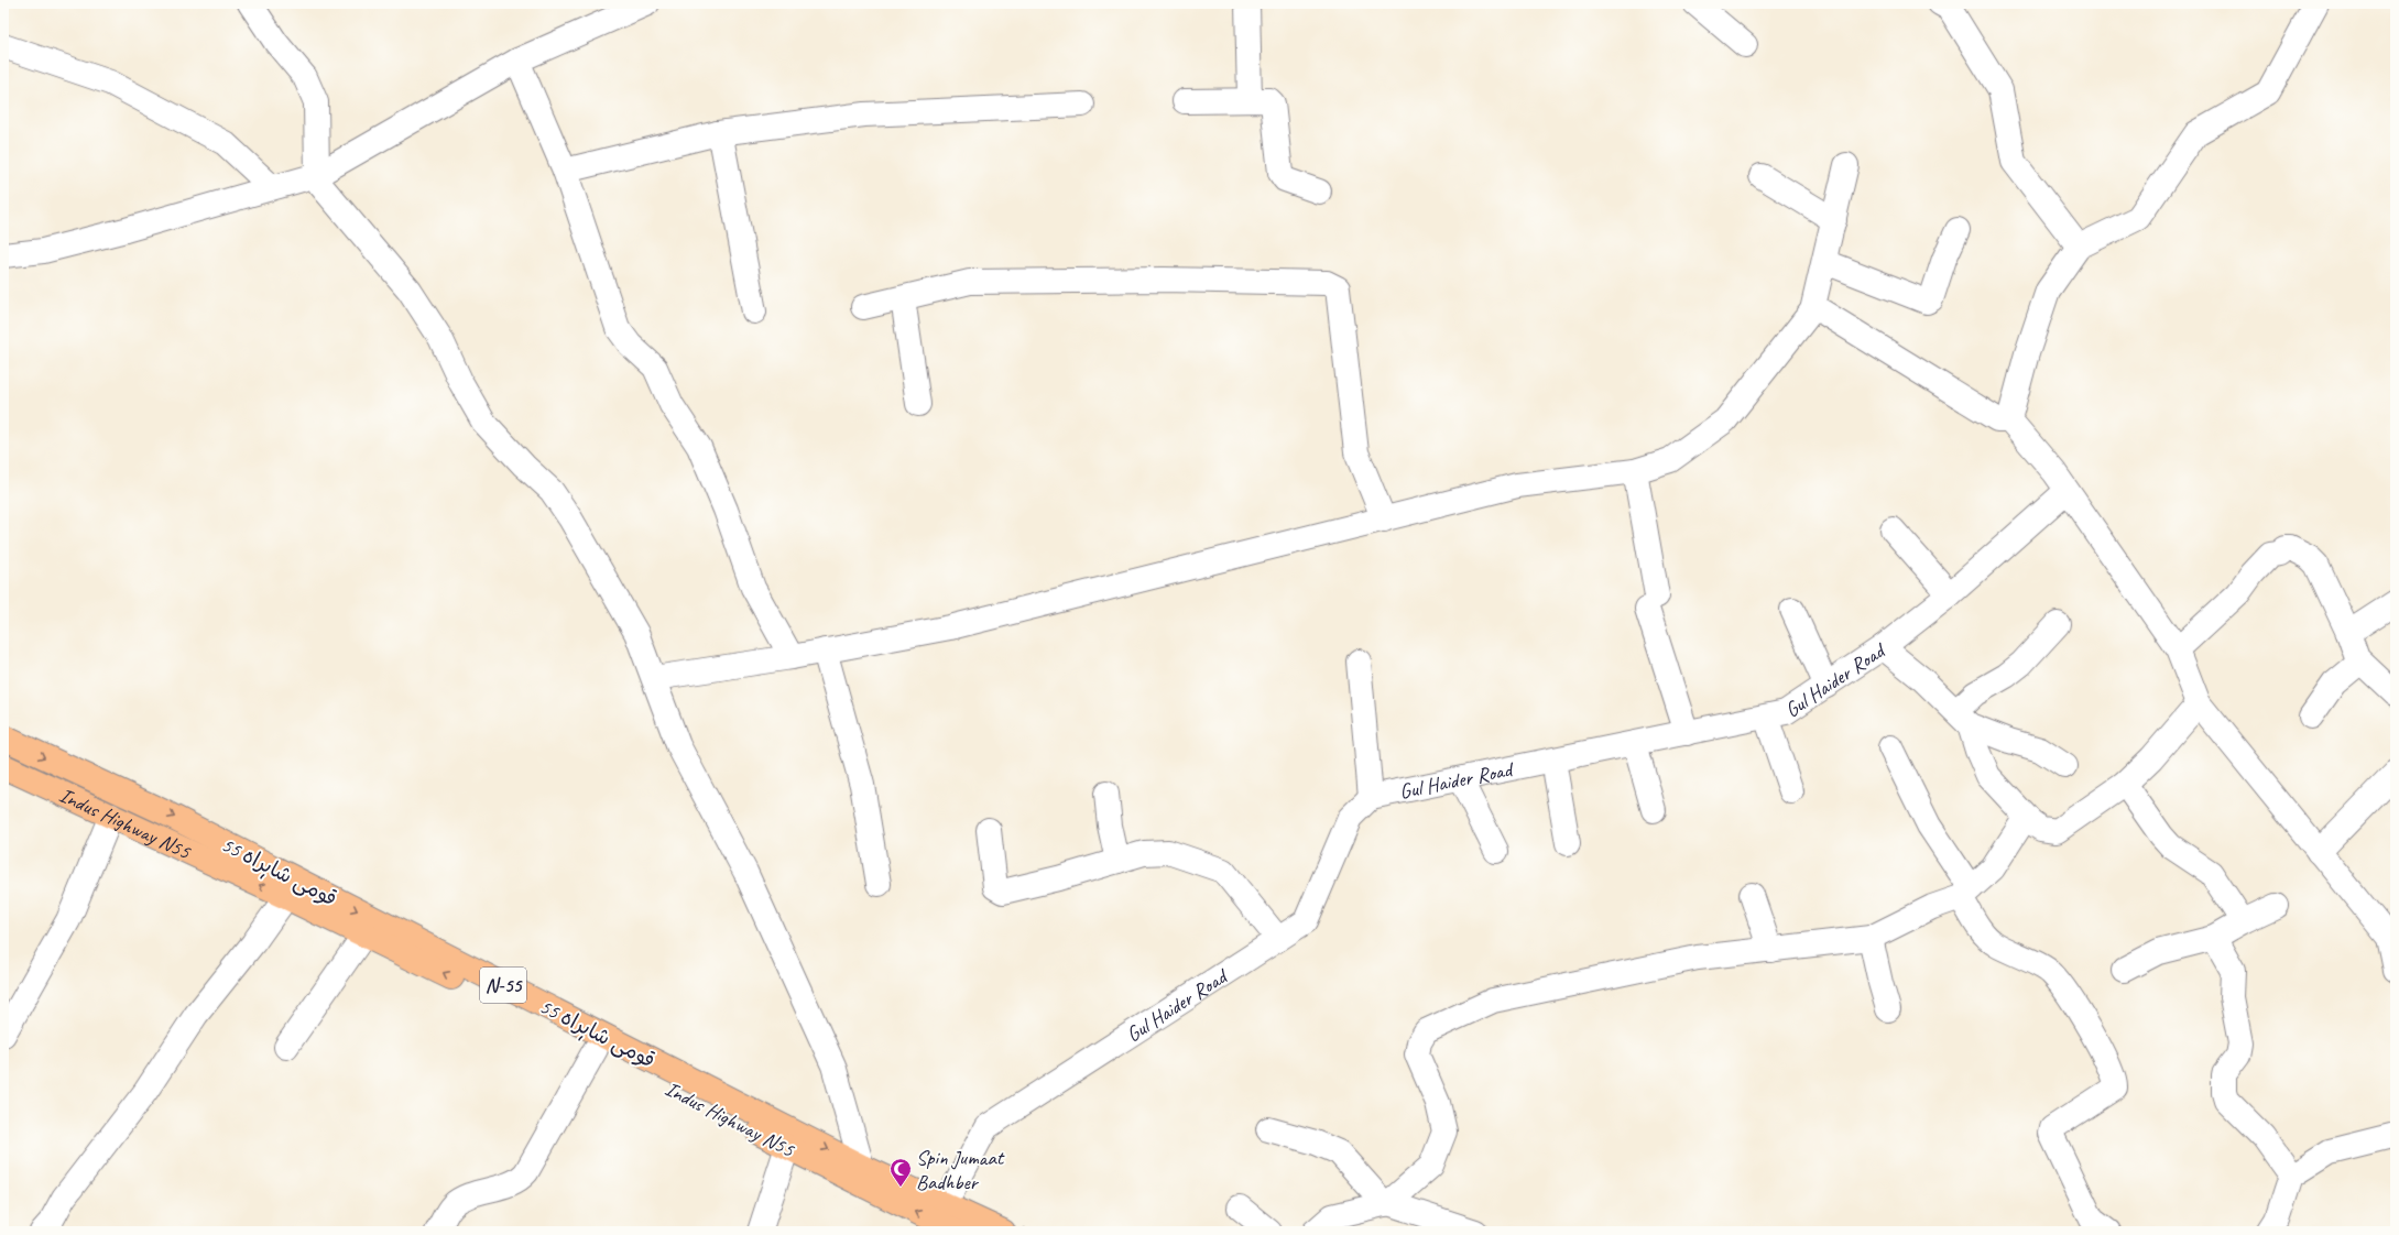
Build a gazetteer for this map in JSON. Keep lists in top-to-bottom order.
{
  "streets": {
    "highway": ["Indus Highway N55", "قومی شاہراہ 55", "N-55"],
    "street": ["Gul Haider Road"]
  },
  "crossings": [
    ["Gul Haider Road", "قومی شاہراہ 55"]
  ],
  "one_way": ["Indus Highway N55", "قومی شاہراہ 55"],
  "places": {
    "mosque": ["Spin Jumaat Badhber"]
  }
}
